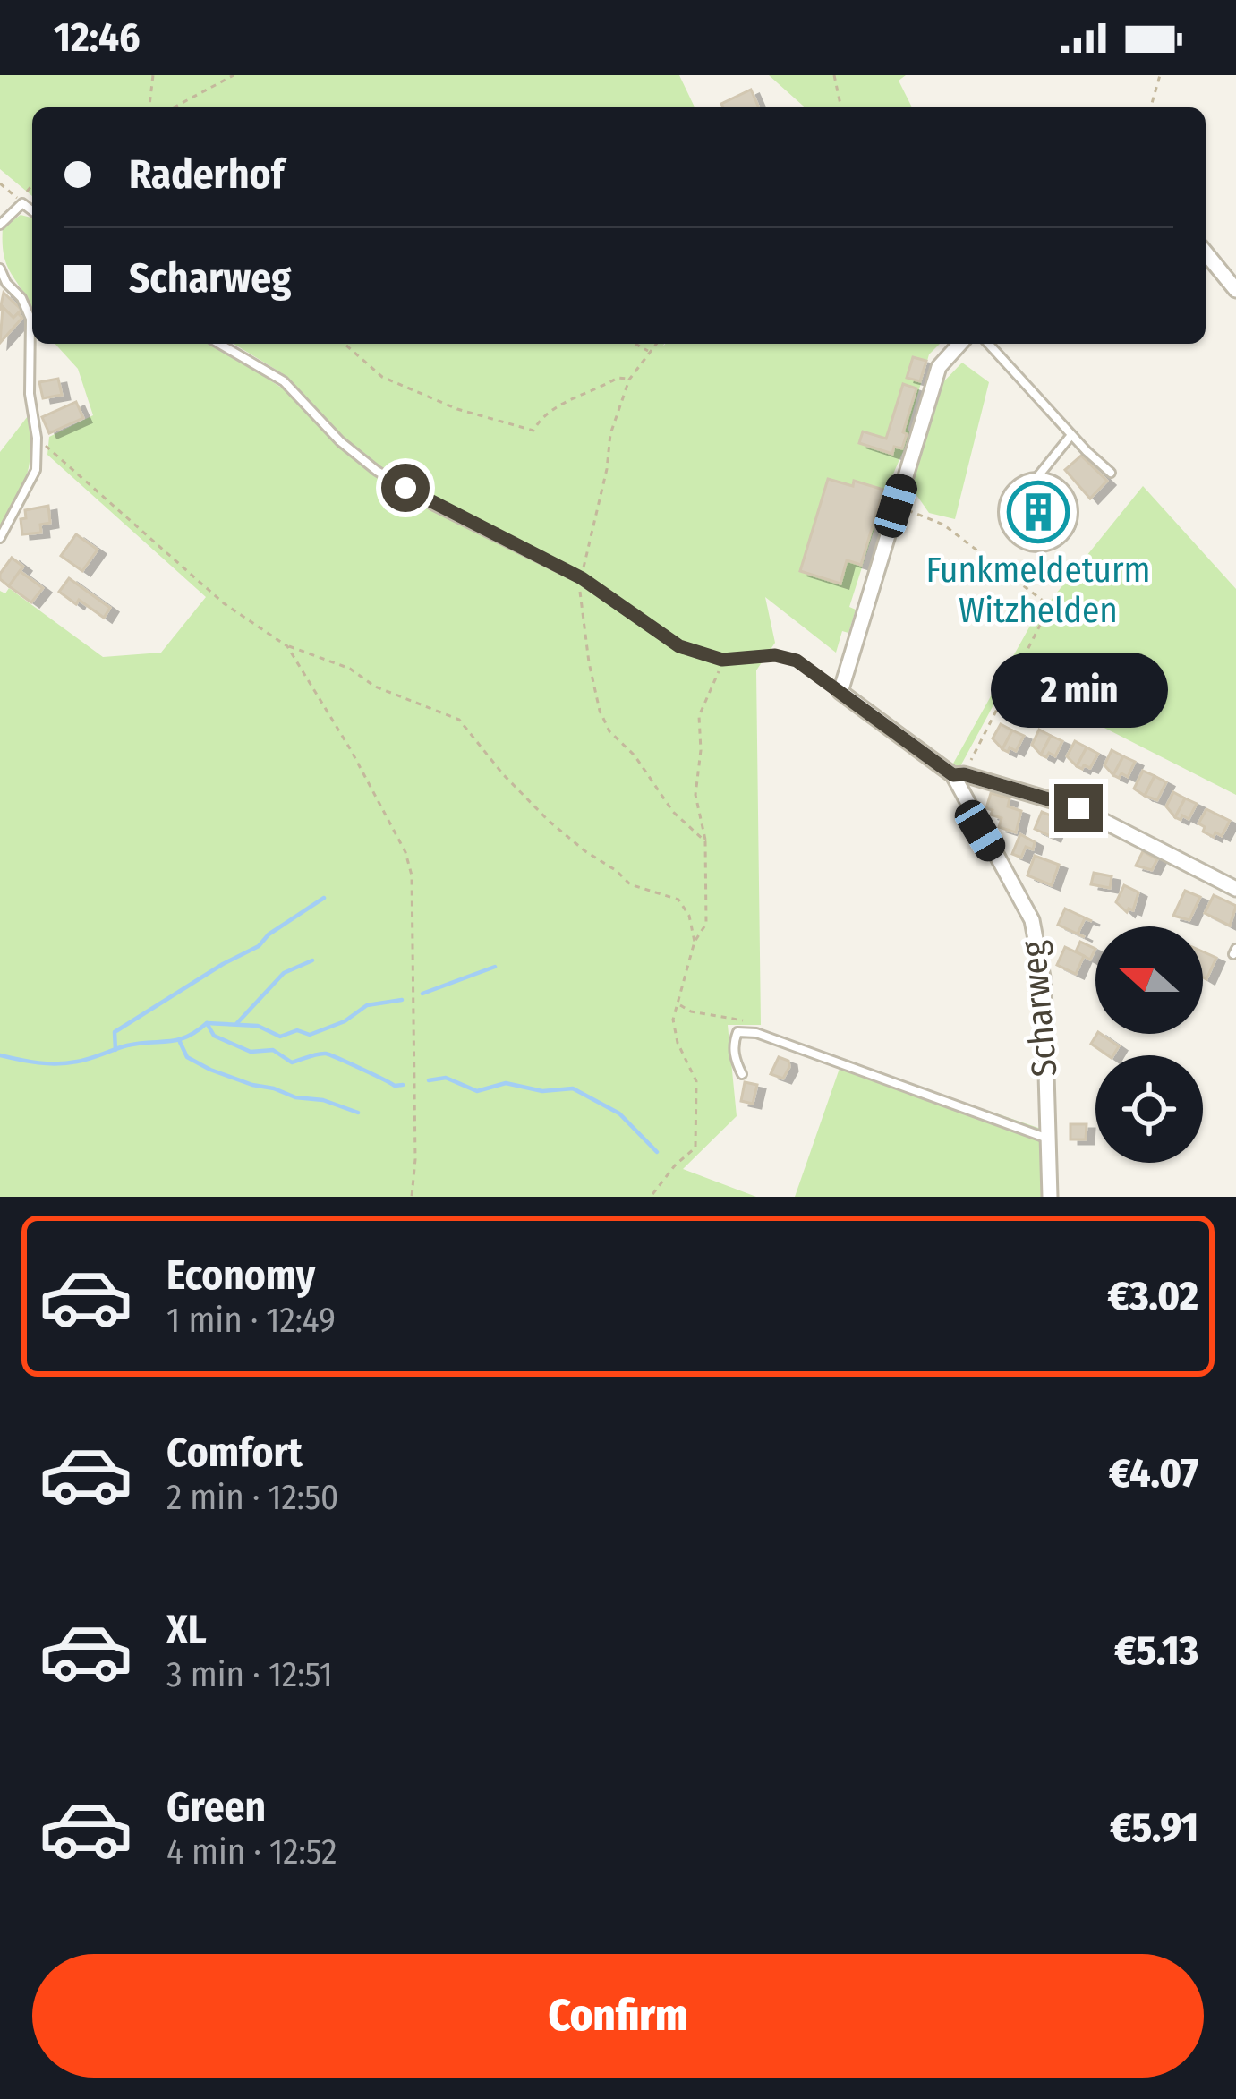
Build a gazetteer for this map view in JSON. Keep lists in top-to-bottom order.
{
  "streets": {
    "street": ["Scharweg"]
  },
  "places": {
    "building": ["Funkmeldeturm Witzhelden"]
  },
  "north": "left",
  "page": {
    "status": "12:46",
    "banner": ["Raderhof", "Scharweg"],
    "bubble": "2 min",
    "list": [
      {
        "name": "Economy",
        "note": "1 min · 12:49",
        "value": "€3.02"
      },
      {
        "name": "Comfort",
        "note": "2 min · 12:50",
        "value": "€4.07"
      },
      {
        "name": "XL",
        "note": "3 min · 12:51",
        "value": "€5.13"
      },
      {
        "name": "Green",
        "note": "4 min · 12:52",
        "value": "€5.91"
      }
    ],
    "buttons": "Confirm"
  }
}
